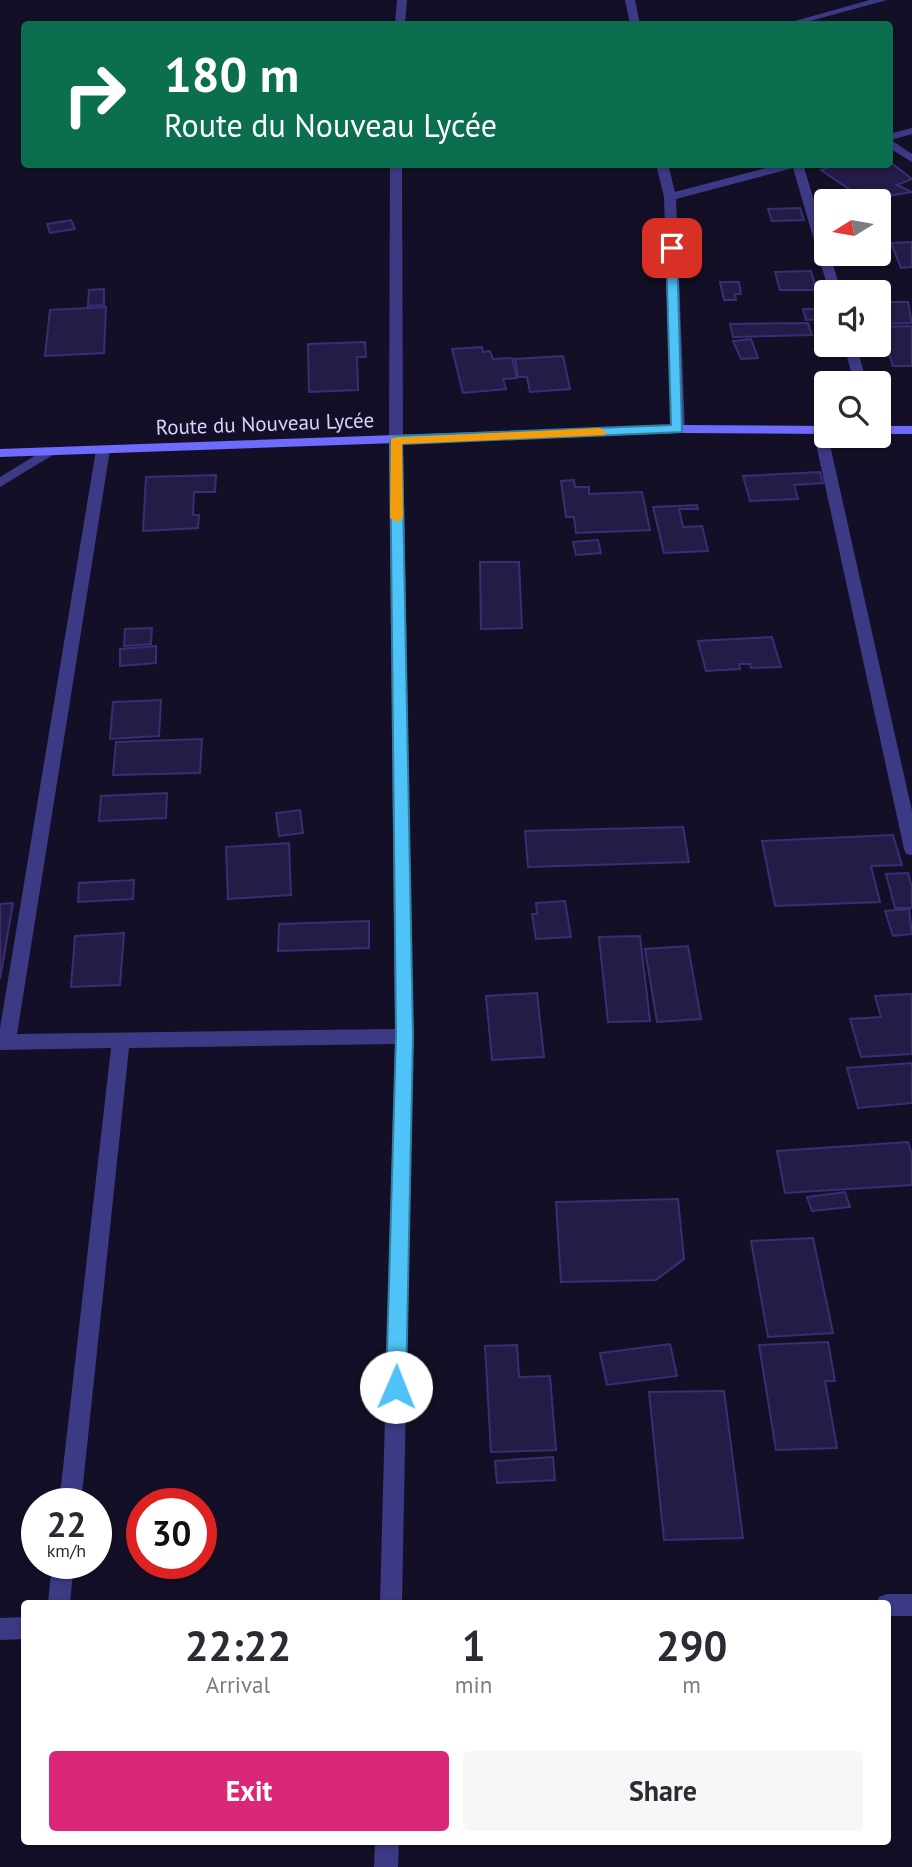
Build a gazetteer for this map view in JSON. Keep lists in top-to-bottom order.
{
  "streets": {
    "street": ["Route du Nouveau Lycée"]
  },
  "north": "left",
  "page": {
    "turn": ["180 m", "Route du Nouveau Lycée"],
    "speed": "22 km/h",
    "limit": "30",
    "eta": [
      "22:22",
      "Arrival",
      "1",
      "min",
      "290",
      "m"
    ],
    "buttons": ["Exit", "Share"]
  }
}
